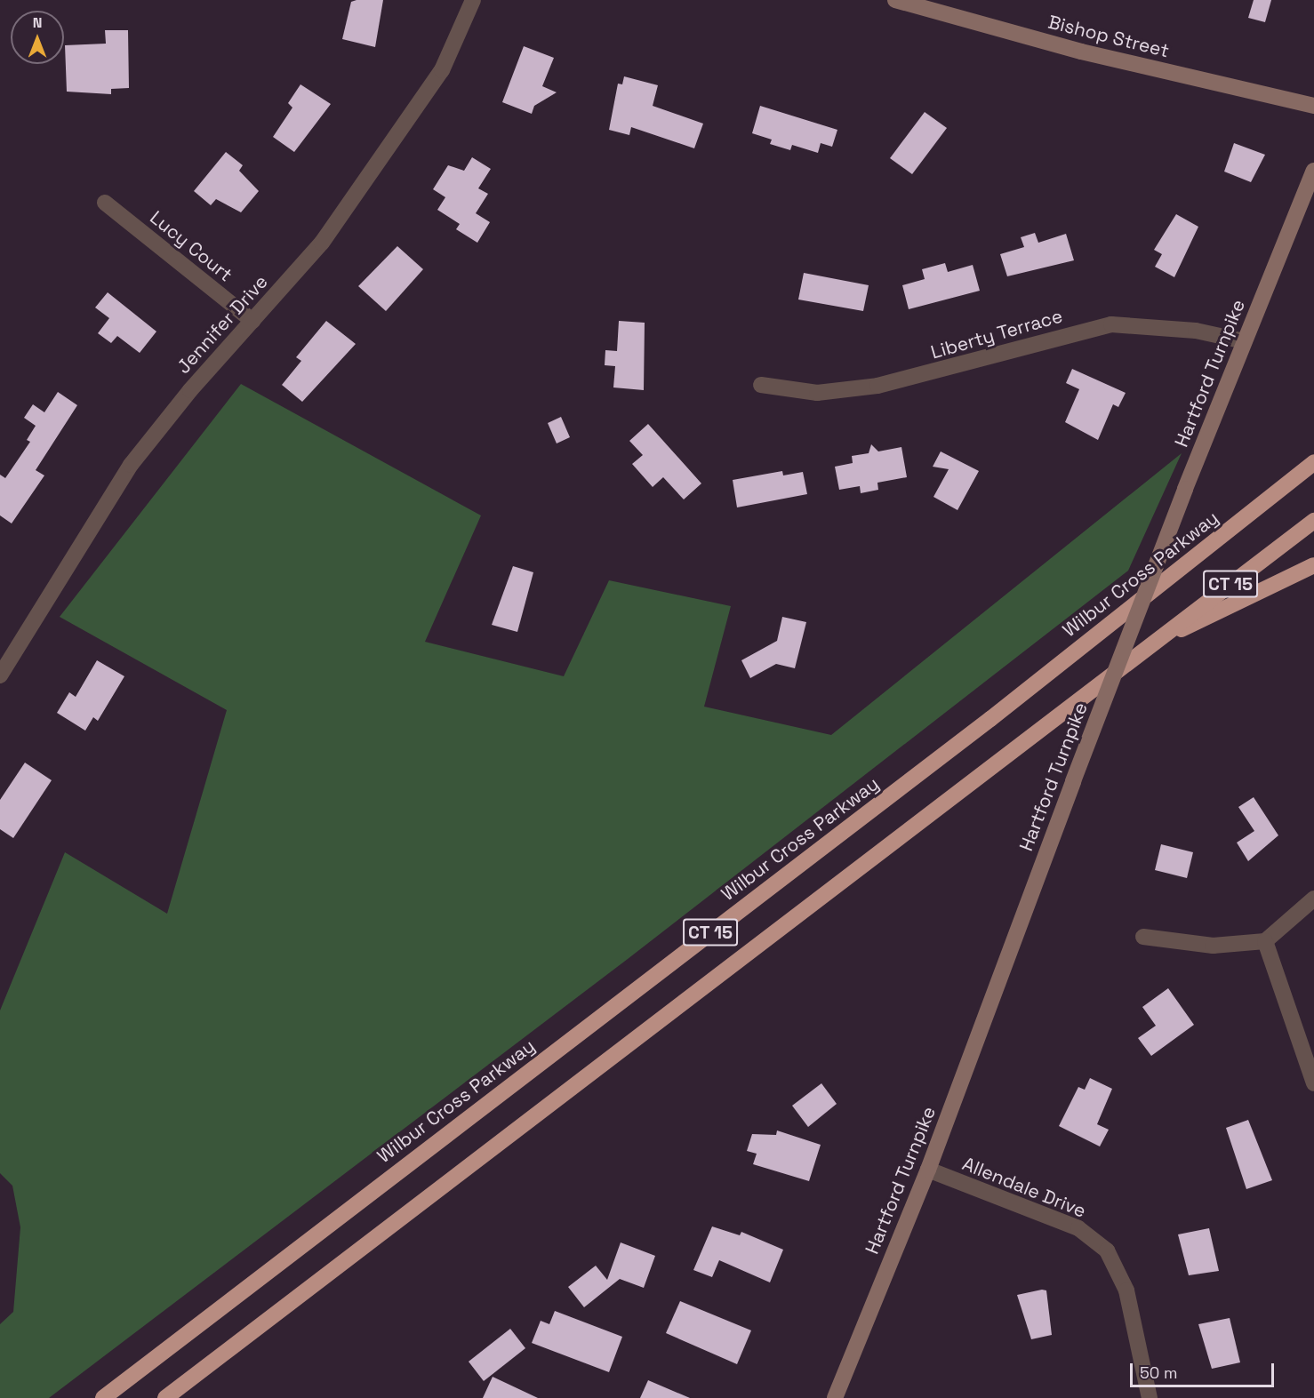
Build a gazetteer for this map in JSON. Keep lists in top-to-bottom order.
{
  "streets": {
    "highway": ["Wilbur Cross Parkway", "CT 15"],
    "main road": ["Bishop Street", "Hartford Turnpike"],
    "street": [
      "Lucy Court",
      "Jennifer Drive",
      "Liberty Terrace",
      "Allendale Drive"
    ]
  },
  "crossings": [
    ["Lucy Court", "Jennifer Drive"],
    ["Liberty Terrace", "Hartford Turnpike"],
    ["Hartford Turnpike", "Allendale Drive"]
  ],
  "scale_bar": "50 m",
  "north": "top"
}
